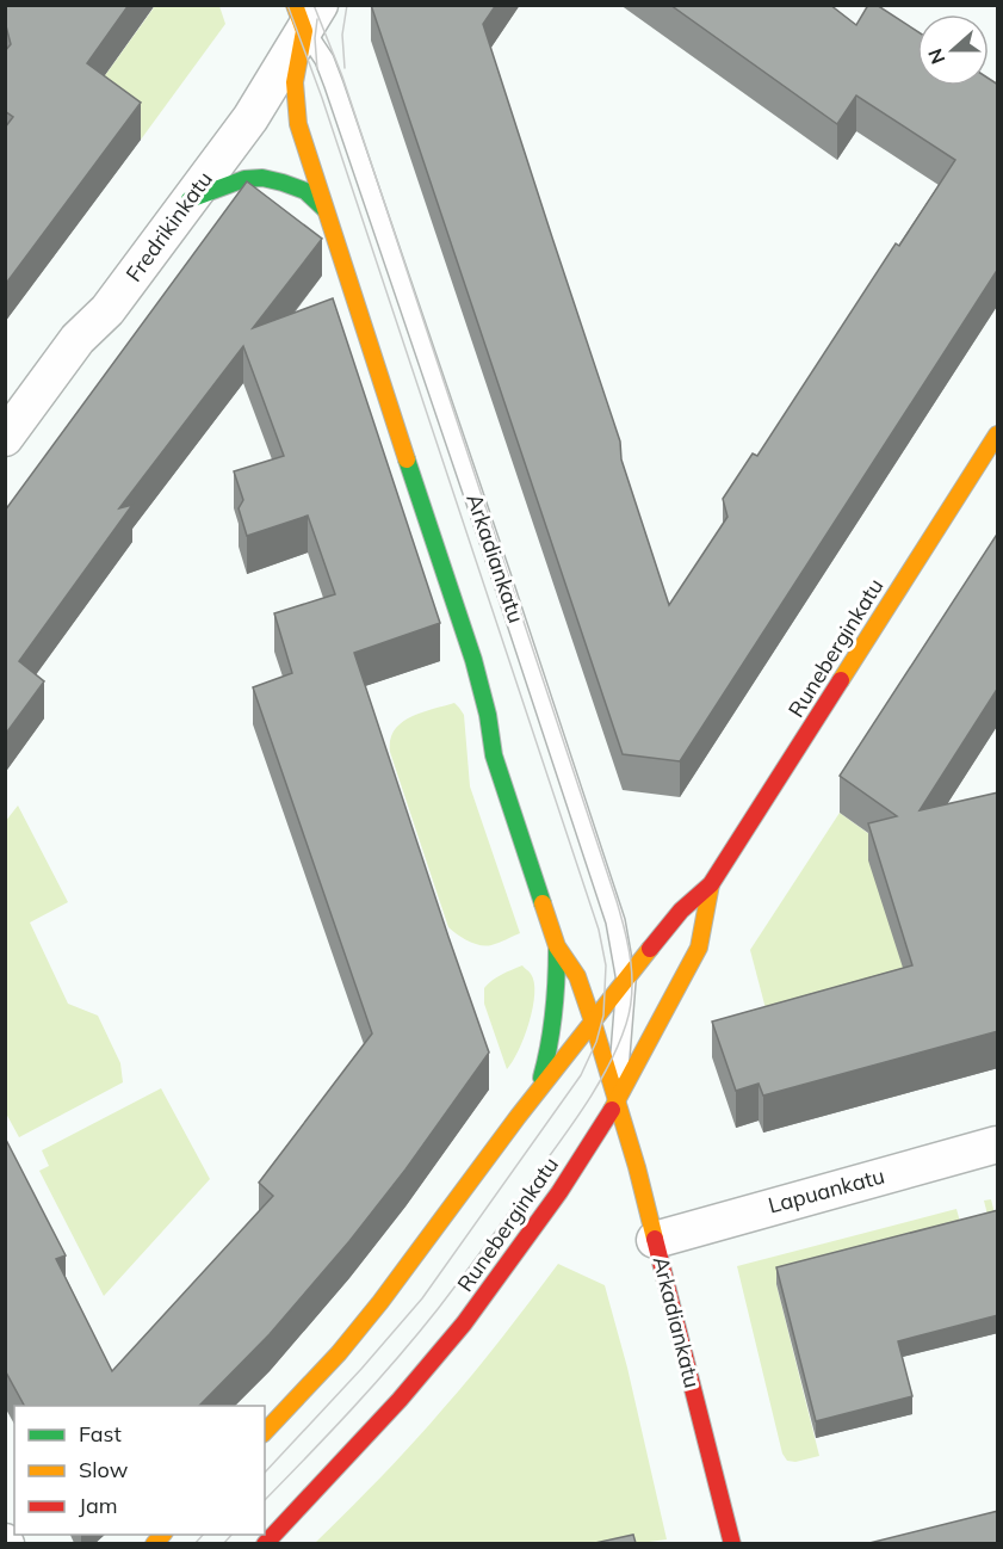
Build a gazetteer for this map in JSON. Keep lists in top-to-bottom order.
{
  "streets": {
    "main road": ["Arkadiankatu", "Runeberginkatu"],
    "street": ["Fredrikinkatu", "Lapuankatu"]
  },
  "crossings": [
    ["Fredrikinkatu", "Arkadiankatu"],
    ["Arkadiankatu", "Runeberginkatu"],
    ["Arkadiankatu", "Lapuankatu"]
  ],
  "legend": ["Fast", "Slow", "Jam"],
  "north": "left"
}
